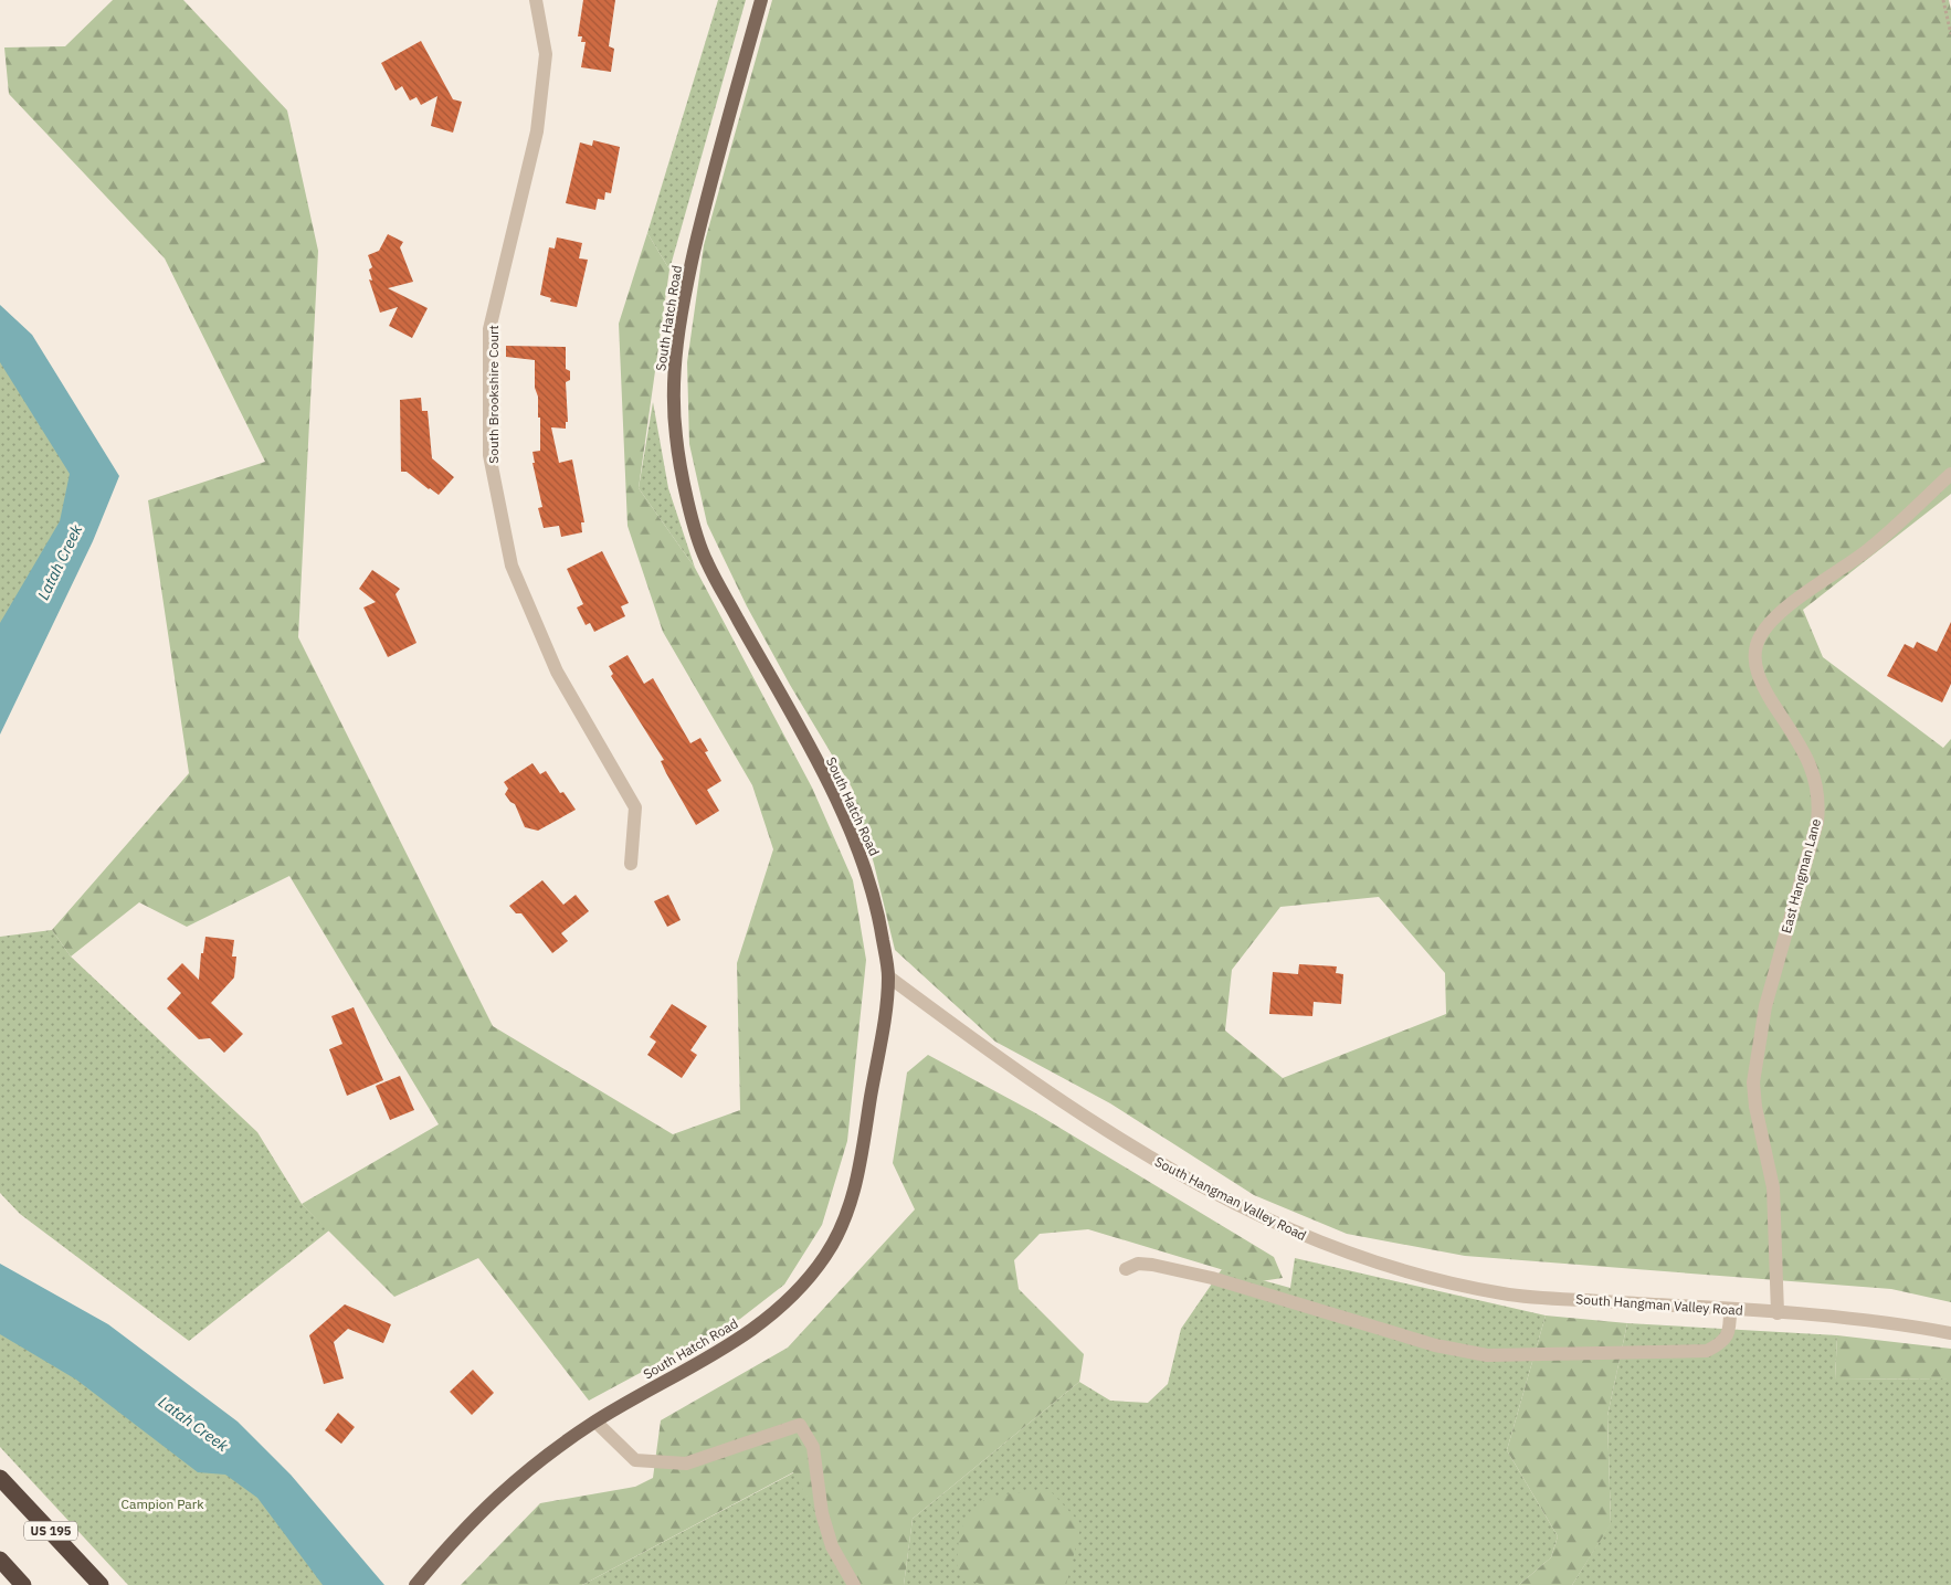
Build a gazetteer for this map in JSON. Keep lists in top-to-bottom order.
{
  "streets": {
    "highway": ["US 195"],
    "main road": ["South Hatch Road"],
    "street": ["South Brookshire Court", "East Hangman Lane", "South Hangman Valley Road"]
  },
  "crossings": [
    ["South Hatch Road", "South Hangman Valley Road"],
    ["East Hangman Lane", "South Hangman Valley Road"]
  ],
  "water": ["Latah Creek"],
  "parks": ["Campion Park"]
}
